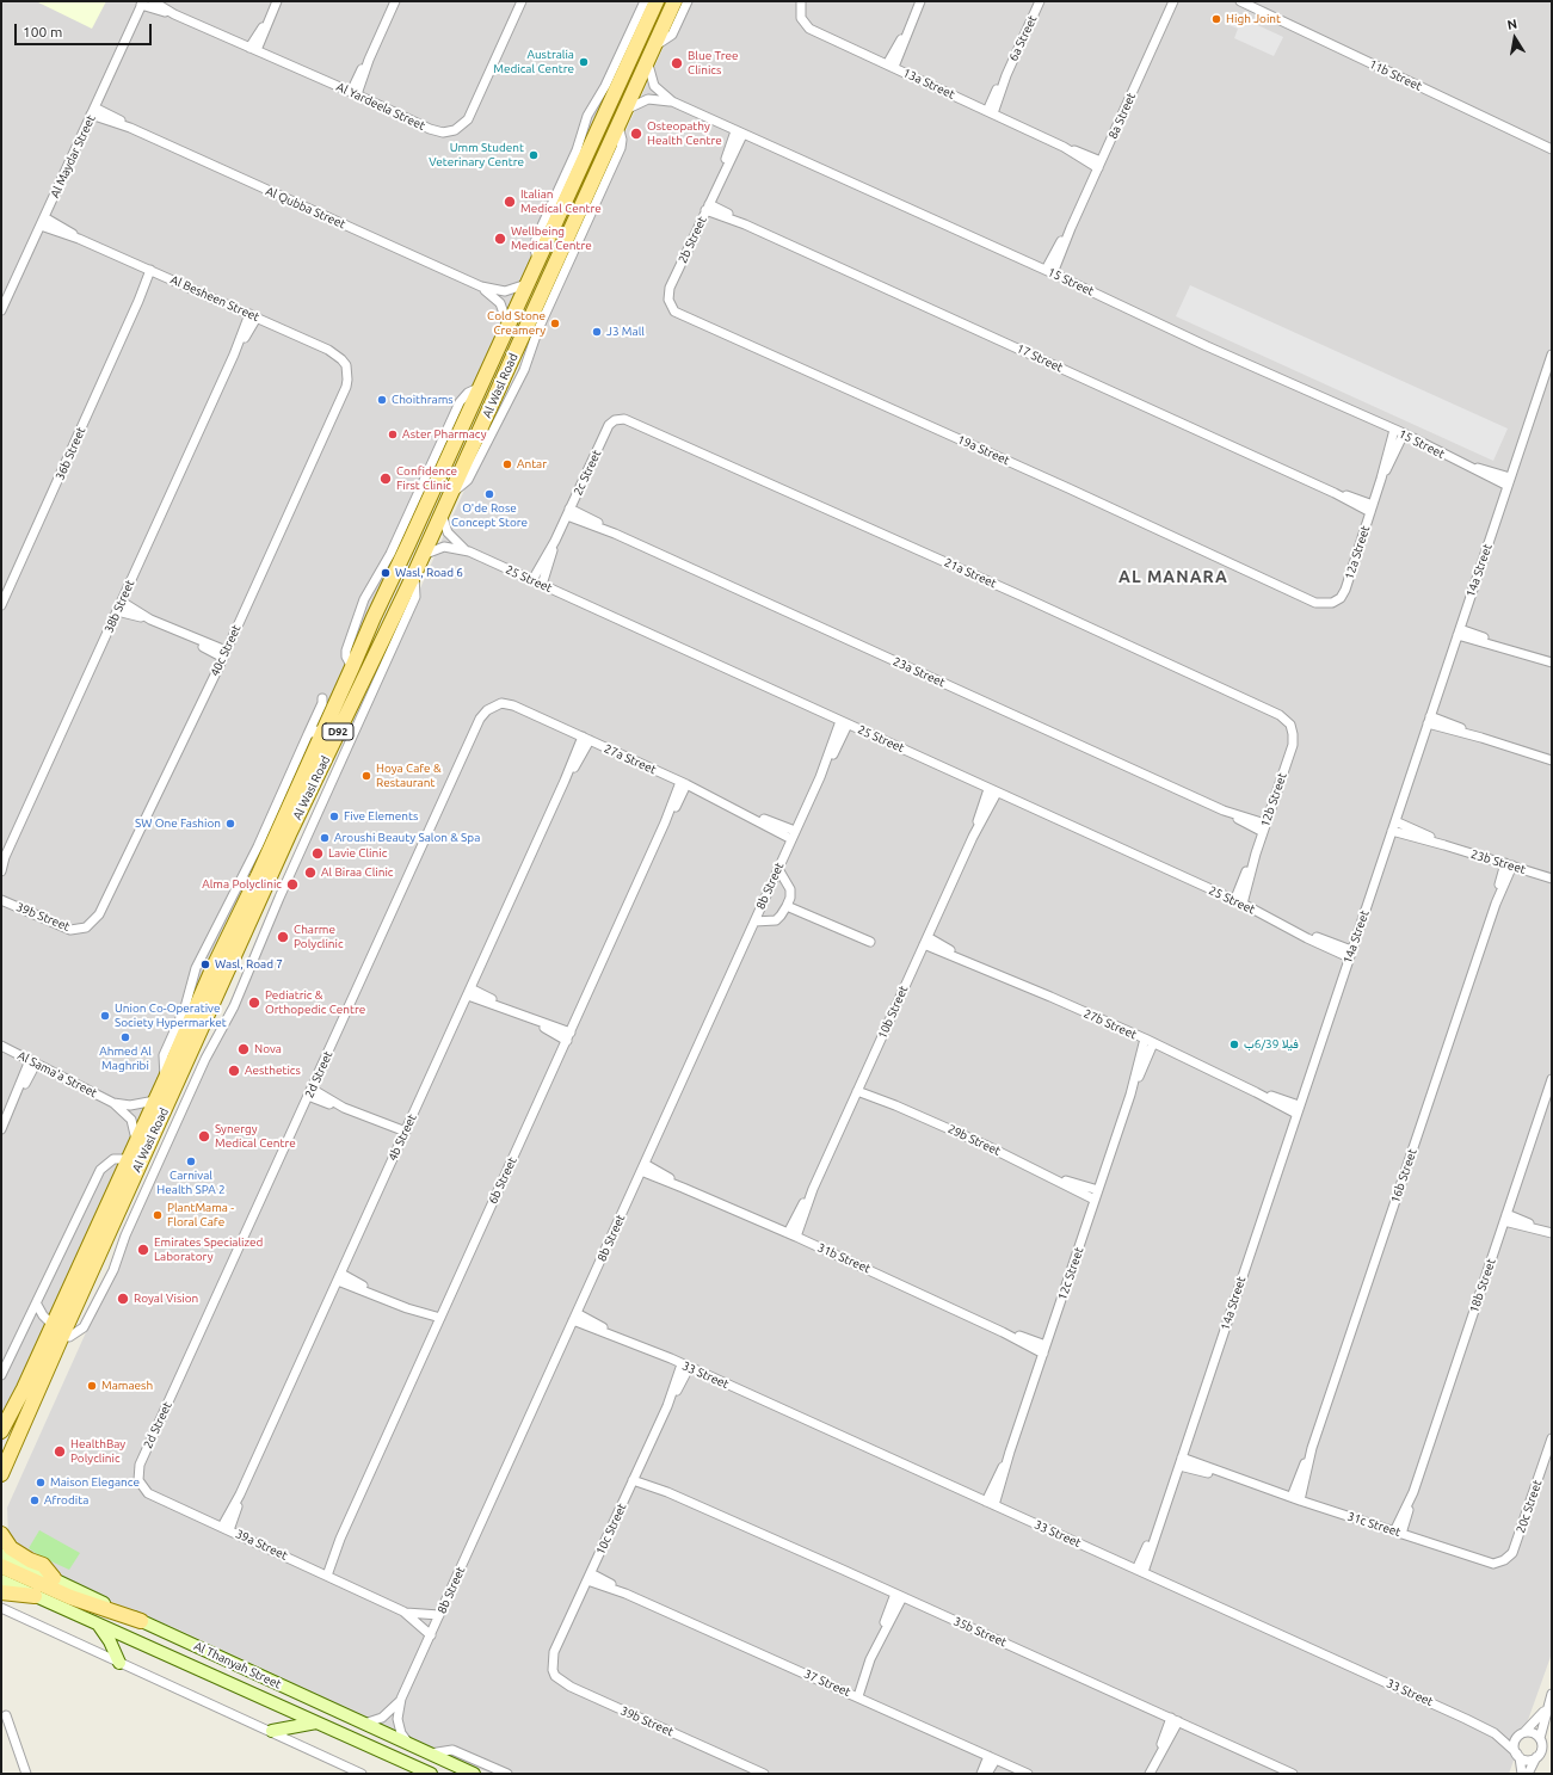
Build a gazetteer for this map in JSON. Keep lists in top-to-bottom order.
{
  "streets": {
    "main road": ["Al Wasl Road", "D92", "Al Thanyah Street"],
    "street": [
      "6a Street",
      "11b Street",
      "13a Street",
      "Al Yardeela Street",
      "8a Street",
      "Al Maydar Street",
      "Al Qubba Street",
      "2b Street",
      "15 Street",
      "Al Besheen Street",
      "17 Street",
      "19a Street",
      "36b Street",
      "2c Street",
      "12a Street",
      "14a Street",
      "21a Street",
      "25 Street",
      "38b Street",
      "40c Street",
      "23a Street",
      "27a Street",
      "12b Street",
      "23b Street",
      "8b Street",
      "39b Street",
      "10b Street",
      "27b Street",
      "Al Sama'a Street",
      "2d Street",
      "4b Street",
      "29b Street",
      "16b Street",
      "6b Street",
      "31b Street",
      "12c Street",
      "18b Street",
      "33 Street",
      "20c Street",
      "31c Street",
      "10c Street",
      "39a Street",
      "35b Street",
      "37 Street"
    ]
  },
  "crossings": [
    ["6a Street", "13a Street"],
    ["13a Street", "8a Street"],
    ["Al Yardeela Street", "Al Maydar Street"],
    ["8a Street", "15 Street"],
    ["Al Maydar Street", "Al Qubba Street"],
    ["Al Maydar Street", "Al Besheen Street"],
    ["Al Qubba Street", "Al Wasl Road"],
    ["2b Street", "15 Street"],
    ["2b Street", "17 Street"],
    ["2b Street", "19a Street"],
    ["15 Street", "Al Wasl Road"],
    ["15 Street", "12a Street"],
    ["15 Street", "14a Street"],
    ["Al Besheen Street", "36b Street"],
    ["Al Besheen Street", "38b Street"],
    ["Al Besheen Street", "40c Street"],
    ["17 Street", "12a Street"],
    ["Al Wasl Road", "25 Street"],
    ["Al Wasl Road", "Al Sama'a Street"],
    ["19a Street", "12a Street"],
    ["2c Street", "21a Street"],
    ["2c Street", "25 Street"],
    ["2c Street", "23a Street"],
    ["14a Street", "25 Street"],
    ["14a Street", "23b Street"],
    ["14a Street", "27b Street"],
    ["14a Street", "33 Street"],
    ["14a Street", "31c Street"],
    ["21a Street", "12b Street"],
    ["25 Street", "12b Street"],
    ["25 Street", "8b Street"],
    ["25 Street", "10b Street"],
    ["40c Street", "39b Street"],
    ["23a Street", "12b Street"],
    ["27a Street", "8b Street"],
    ["27a Street", "2d Street"],
    ["27a Street", "4b Street"],
    ["27a Street", "6b Street"],
    ["23b Street", "16b Street"],
    ["8b Street", "31b Street"],
    ["8b Street", "33 Street"],
    ["8b Street", "39a Street"],
    ["8b Street", "Al Thanyah Street"],
    ["39b Street", "10c Street"],
    ["10b Street", "27b Street"],
    ["10b Street", "29b Street"],
    ["10b Street", "31b Street"],
    ["27b Street", "12c Street"],
    ["2d Street", "39a Street"],
    ["4b Street", "39a Street"],
    ["29b Street", "12c Street"],
    ["16b Street", "31c Street"],
    ["6b Street", "39a Street"],
    ["31b Street", "12c Street"],
    ["12c Street", "33 Street"],
    ["18b Street", "31c Street"],
    ["33 Street", "10c Street"],
    ["20c Street", "31c Street"],
    ["10c Street", "35b Street"],
    ["10c Street", "37 Street"]
  ],
  "districts": ["AL MANARA"],
  "places": [
    "High Joint",
    "Australia Medical Centre",
    "Blue Tree Clinics",
    "Osteopathy Health Centre",
    "Umm Student Veterinary Centre",
    "Italian Medical Centre",
    "Wellbeing Medical Centre",
    "Cold Stone Creamery",
    "J3 Mall",
    "Choithrams",
    "Aster Pharmacy",
    "Antar",
    "Confidence First Clinic",
    "O'de Rose Concept Store",
    "Wasl, Road 6",
    "Hoya Cafe & Restaurant",
    "Five Elements",
    "SW One Fashion",
    "Aroushi Beauty Salon & Spa",
    "Lavie Clinic",
    "Al Biraa Clinic",
    "Alma Polyclinic",
    "Charme Polyclinic",
    "Wasl, Road 7",
    "Pediatric & Orthopedic Centre",
    "Union Co-Operative Society Hypermarket",
    "Ahmed Al Maghribi",
    "فيلا 6/39ب",
    "Nova",
    "Aesthetics",
    "Synergy Medical Centre",
    "Carnival Health SPA 2",
    "PlantMama - Floral Cafe",
    "Emirates Specialized Laboratory",
    "Royal Vision",
    "Mamaesh",
    "HealthBay Polyclinic",
    "Maison Elegance",
    "Afrodita"
  ],
  "scale_bar": "100 m",
  "north": "top"
}
